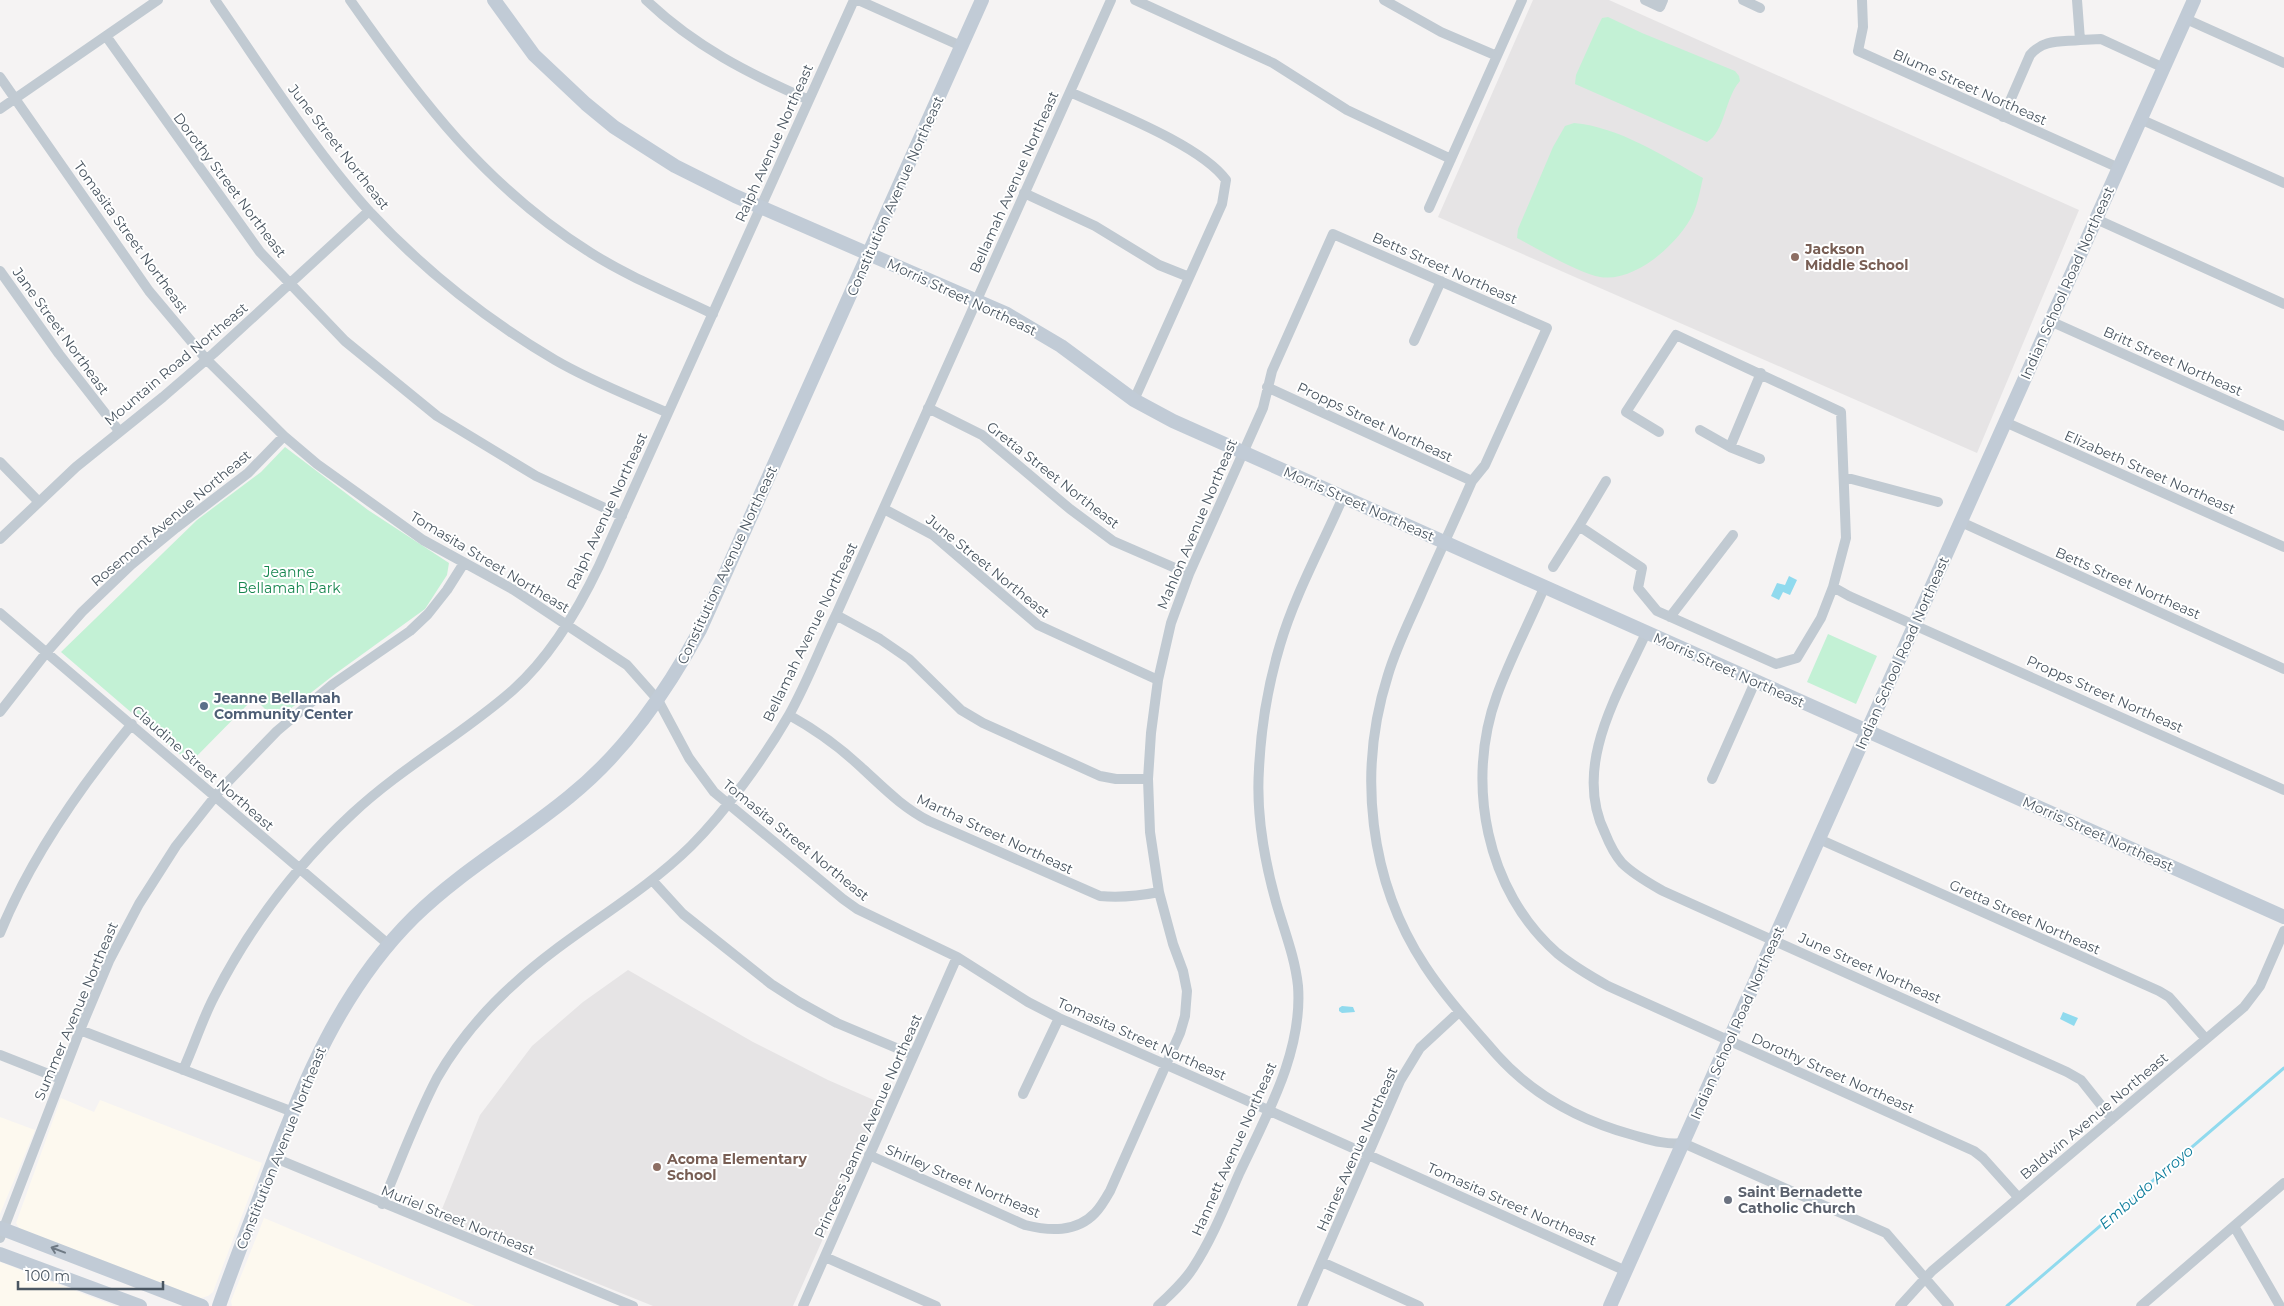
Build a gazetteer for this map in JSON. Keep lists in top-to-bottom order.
{
  "streets": {
    "street": [
      "Blume Street Northeast",
      "Ralph Avenue Northeast",
      "June Street Northeast",
      "Bellamah Avenue Northeast",
      "Dorothy Street Northeast",
      "Constitution Avenue Northeast",
      "Tomasita Street Northeast",
      "Betts Street Northeast",
      "Indian School Road Northeast",
      "Morris Street Northeast",
      "Jane Street Northeast",
      "Britt Street Northeast",
      "Mountain Road Northeast",
      "Propps Street Northeast",
      "Elizabeth Street Northeast",
      "Gretta Street Northeast",
      "Rosemont Avenue Northeast",
      "Mahlon Avenue Northeast",
      "Claudine Street Northeast",
      "Martha Street Northeast",
      "Summer Avenue Northeast",
      "Baldwin Avenue Northeast",
      "Princess Jeanne Avenue Northeast",
      "Hannett Avenue Northeast",
      "Haines Avenue Northeast",
      "Shirley Street Northeast",
      "Muriel Street Northeast"
    ]
  },
  "crossings": [
    ["Blume Street Northeast", "Indian School Road Northeast"],
    ["Ralph Avenue Northeast", "June Street Northeast"],
    ["Ralph Avenue Northeast", "Dorothy Street Northeast"],
    ["Ralph Avenue Northeast", "Tomasita Street Northeast"],
    ["Ralph Avenue Northeast", "Morris Street Northeast"],
    ["Ralph Avenue Northeast", "Claudine Street Northeast"],
    ["June Street Northeast", "Bellamah Avenue Northeast"],
    ["June Street Northeast", "Indian School Road Northeast"],
    ["June Street Northeast", "Morris Street Northeast"],
    ["June Street Northeast", "Mountain Road Northeast"],
    ["June Street Northeast", "Mahlon Avenue Northeast"],
    ["June Street Northeast", "Baldwin Avenue Northeast"],
    ["Bellamah Avenue Northeast", "Tomasita Street Northeast"],
    ["Bellamah Avenue Northeast", "Morris Street Northeast"],
    ["Bellamah Avenue Northeast", "Gretta Street Northeast"],
    ["Bellamah Avenue Northeast", "Martha Street Northeast"],
    ["Bellamah Avenue Northeast", "Muriel Street Northeast"],
    ["Dorothy Street Northeast", "Indian School Road Northeast"],
    ["Dorothy Street Northeast", "Morris Street Northeast"],
    ["Dorothy Street Northeast", "Mountain Road Northeast"],
    ["Dorothy Street Northeast", "Baldwin Avenue Northeast"],
    ["Constitution Avenue Northeast", "Tomasita Street Northeast"],
    ["Constitution Avenue Northeast", "Morris Street Northeast"],
    ["Constitution Avenue Northeast", "Claudine Street Northeast"],
    ["Constitution Avenue Northeast", "Muriel Street Northeast"],
    ["Tomasita Street Northeast", "Indian School Road Northeast"],
    ["Tomasita Street Northeast", "Mountain Road Northeast"],
    ["Tomasita Street Northeast", "Rosemont Avenue Northeast"],
    ["Tomasita Street Northeast", "Mahlon Avenue Northeast"],
    ["Tomasita Street Northeast", "Summer Avenue Northeast"],
    ["Tomasita Street Northeast", "Princess Jeanne Avenue Northeast"],
    ["Tomasita Street Northeast", "Hannett Avenue Northeast"],
    ["Tomasita Street Northeast", "Haines Avenue Northeast"],
    ["Betts Street Northeast", "Indian School Road Northeast"],
    ["Betts Street Northeast", "Propps Street Northeast"],
    ["Betts Street Northeast", "Mahlon Avenue Northeast"],
    ["Indian School Road Northeast", "Morris Street Northeast"],
    ["Indian School Road Northeast", "Britt Street Northeast"],
    ["Indian School Road Northeast", "Propps Street Northeast"],
    ["Indian School Road Northeast", "Elizabeth Street Northeast"],
    ["Indian School Road Northeast", "Gretta Street Northeast"],
    ["Morris Street Northeast", "Mahlon Avenue Northeast"],
    ["Morris Street Northeast", "Hannett Avenue Northeast"],
    ["Jane Street Northeast", "Mountain Road Northeast"],
    ["Propps Street Northeast", "Mahlon Avenue Northeast"],
    ["Gretta Street Northeast", "Mahlon Avenue Northeast"],
    ["Gretta Street Northeast", "Baldwin Avenue Northeast"],
    ["Rosemont Avenue Northeast", "Claudine Street Northeast"],
    ["Mahlon Avenue Northeast", "Martha Street Northeast"],
    ["Mahlon Avenue Northeast", "Shirley Street Northeast"],
    ["Claudine Street Northeast", "Summer Avenue Northeast"],
    ["Princess Jeanne Avenue Northeast", "Shirley Street Northeast"]
  ],
  "water": ["Embudo Arroyo"],
  "parks": ["Jeanne Bellamah Park"],
  "places": [
    "Jackson Middle School",
    "Jeanne Bellamah Community Center",
    "Acoma Elementary School",
    "Saint Bernadette Catholic Church"
  ],
  "scale_bar": "100 m"
}
